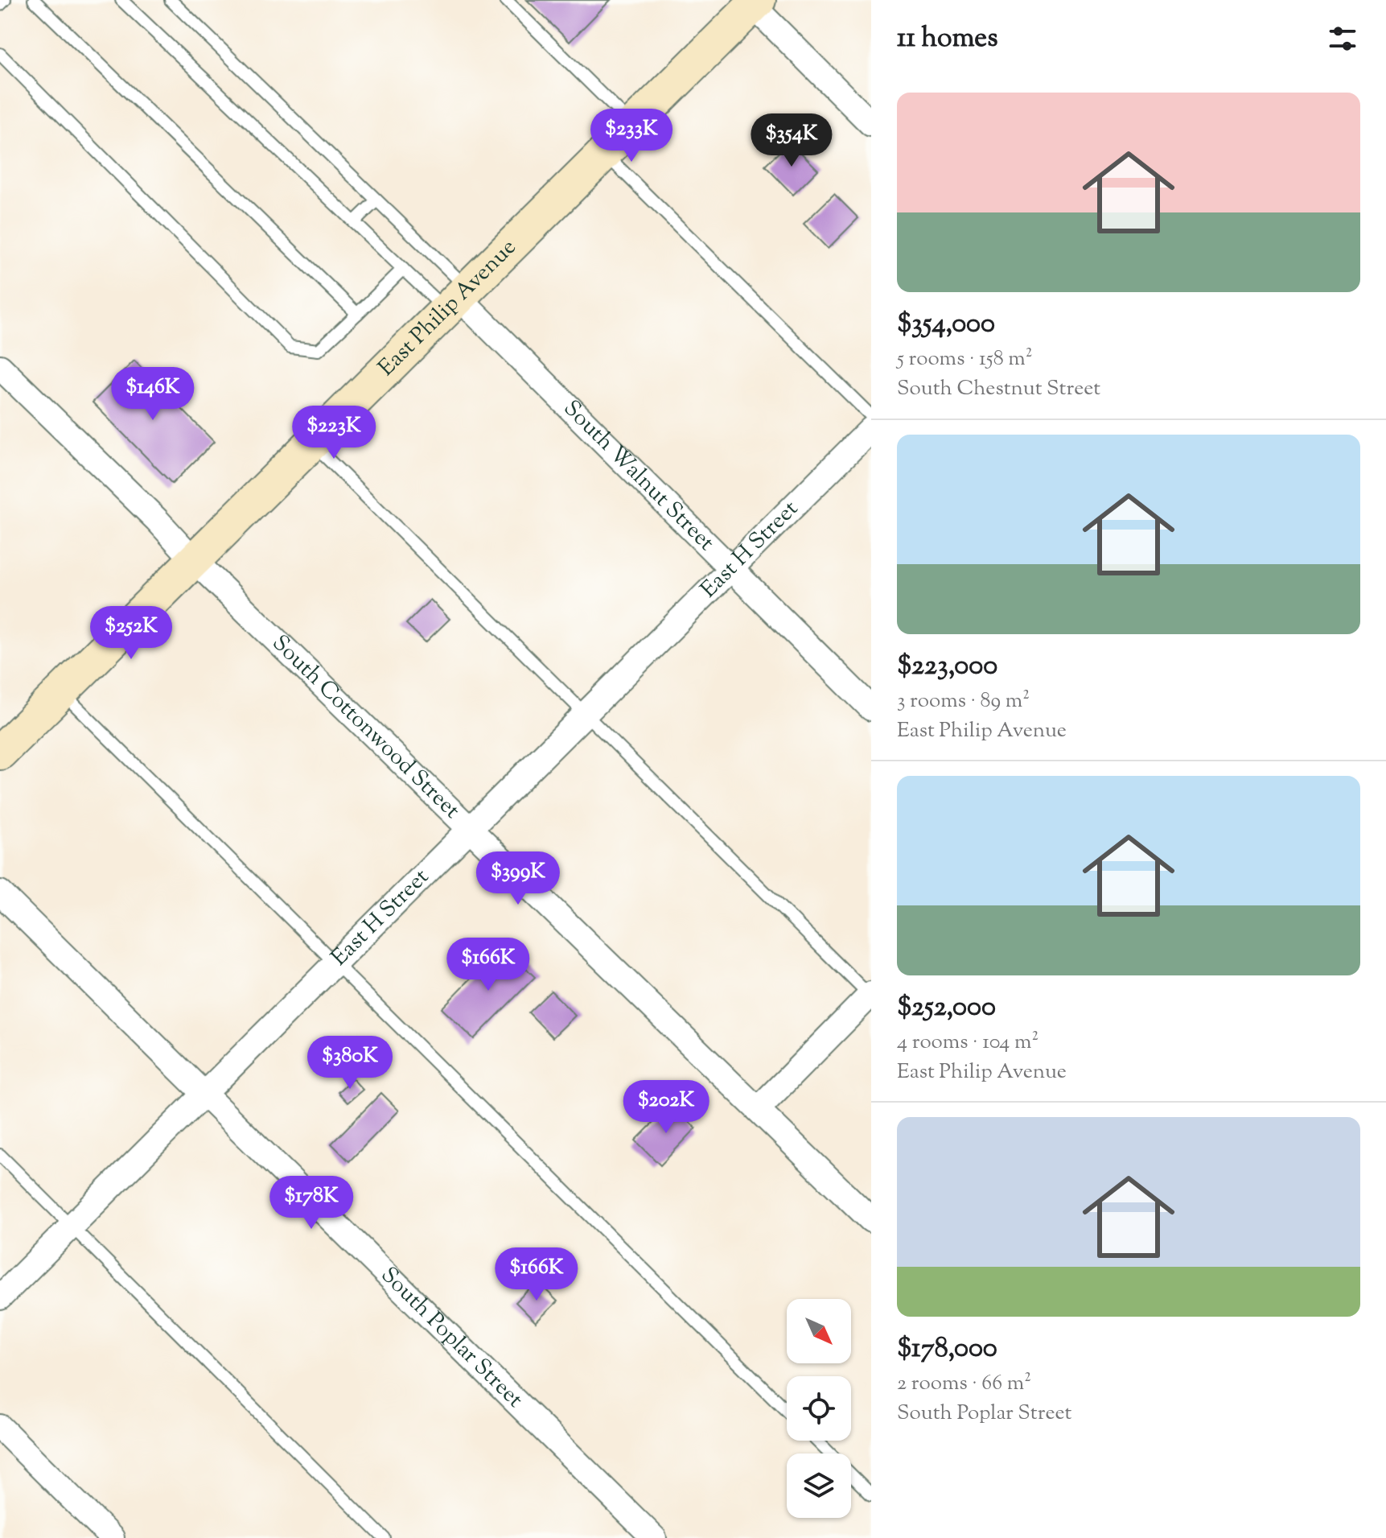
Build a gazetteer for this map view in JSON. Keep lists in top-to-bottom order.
{
  "streets": {
    "main road": ["East Philip Avenue"],
    "street": [
      "South Walnut Street",
      "East H Street",
      "South Cottonwood Street",
      "South Poplar Street"
    ]
  },
  "crossings": [
    ["East Philip Avenue", "South Walnut Street"],
    ["East Philip Avenue", "South Cottonwood Street"],
    ["South Walnut Street", "East H Street"],
    ["East H Street", "South Cottonwood Street"],
    ["East H Street", "South Poplar Street"]
  ],
  "north": "bottom right",
  "page": {
    "heading": "11 homes",
    "list": [
      {
        "name": "$354,000",
        "note": "5 rooms · 158 m² · South Chestnut Street"
      },
      {
        "name": "$223,000",
        "note": "3 rooms · 89 m² · East Philip Avenue"
      },
      {
        "name": "$252,000",
        "note": "4 rooms · 104 m² · East Philip Avenue"
      },
      {
        "name": "$178,000",
        "note": "2 rooms · 66 m² · South Poplar Street"
      }
    ],
    "price": [
      "$233K",
      "$354K",
      "$146K",
      "$223K",
      "$252K",
      "$399K",
      "$166K",
      "$380K",
      "$202K",
      "$178K",
      "$166K"
    ]
  }
}
